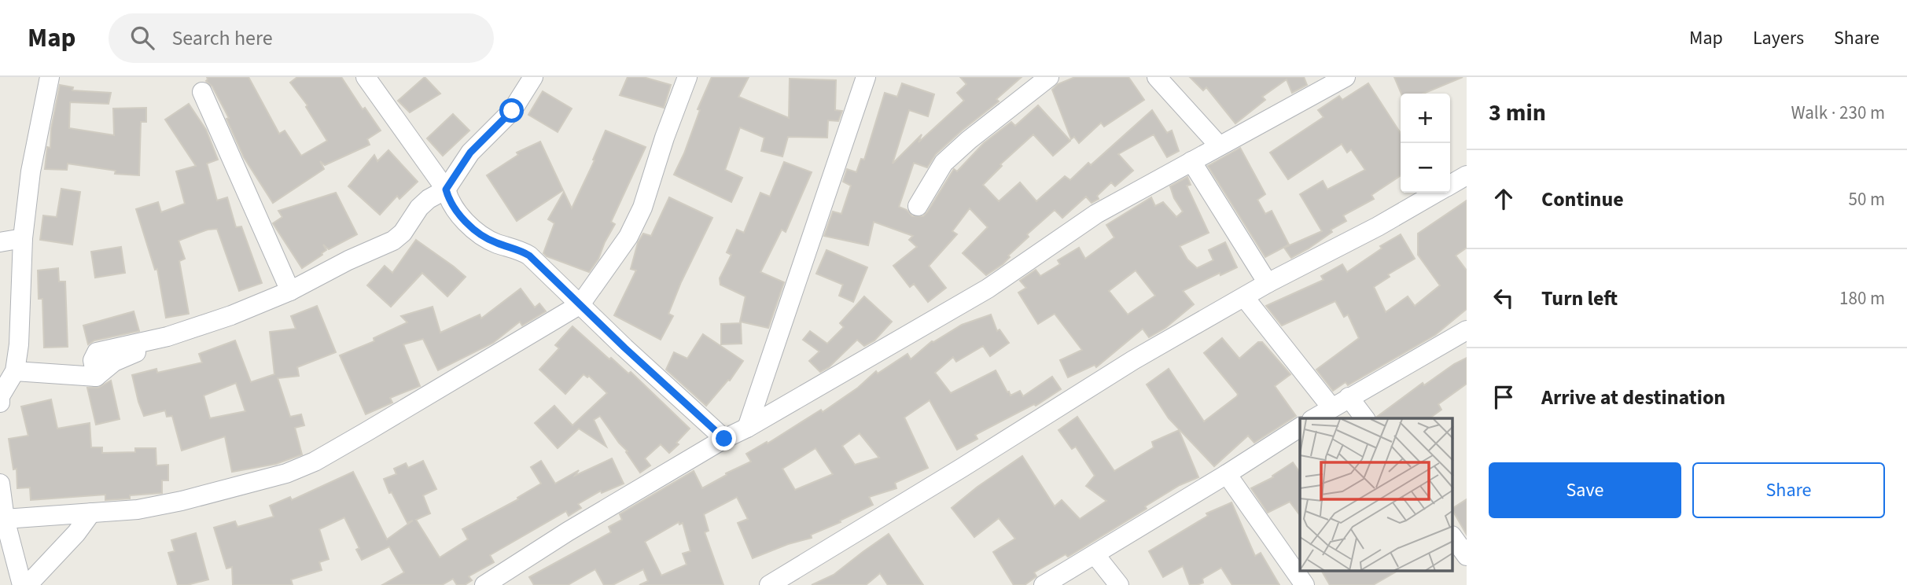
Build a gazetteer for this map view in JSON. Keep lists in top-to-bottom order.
{
  "page": {
    "header": "Map",
    "search": "Search here",
    "nav": ["Map", "Layers", "Share"],
    "heading": ["3 min", "Walk · 230 m"],
    "map_buttons": ["+", "−"],
    "list": [
      ["Continue", "50 m"],
      ["Turn left", "180 m"],
      "Arrive at destination"
    ],
    "buttons": ["Save", "Share"]
  }
}
